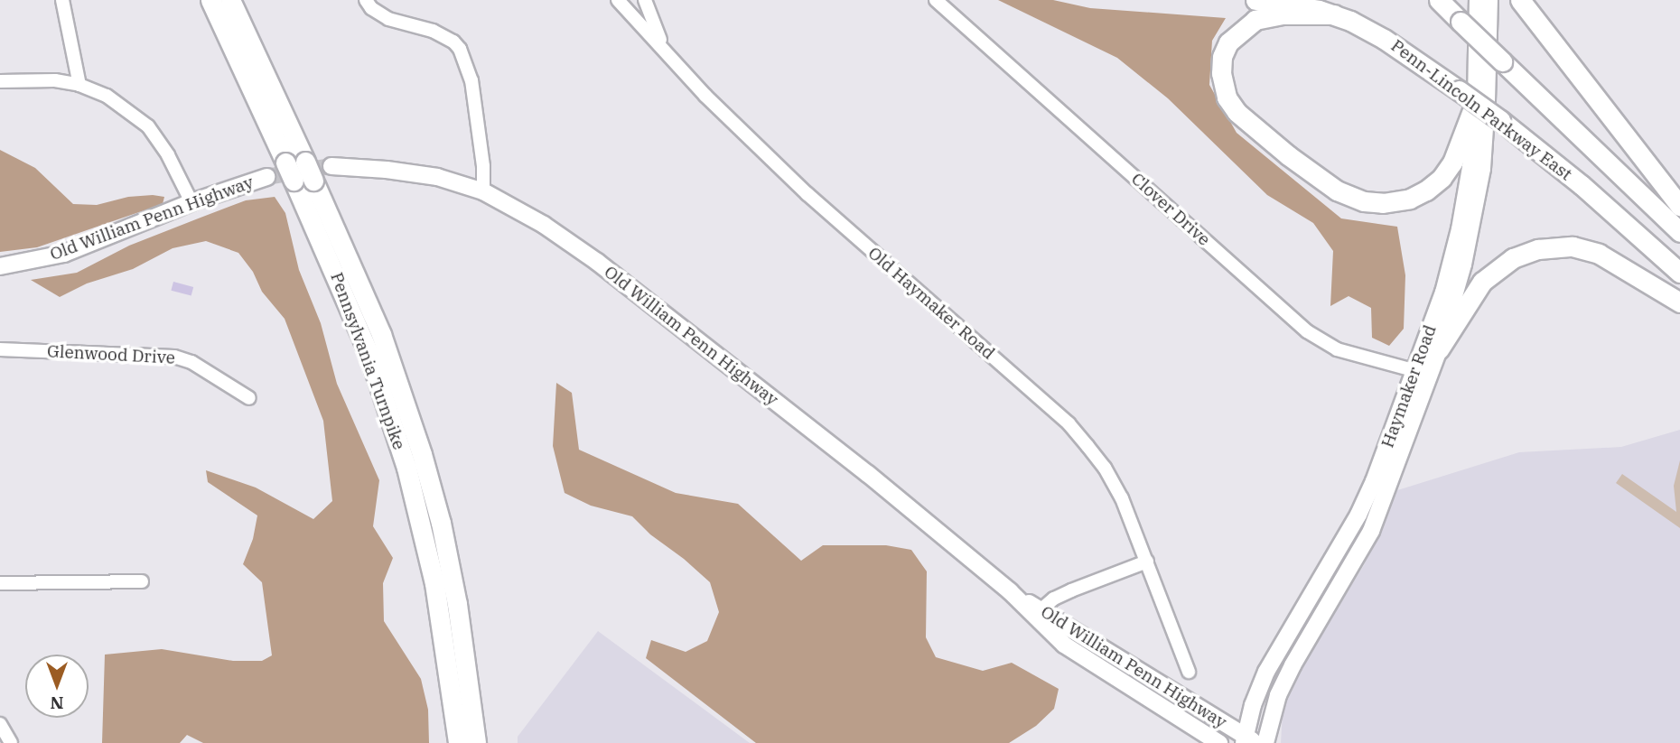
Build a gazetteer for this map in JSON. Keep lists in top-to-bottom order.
{
  "streets": {
    "highway": ["Penn-Lincoln Parkway East", "Pennsylvania Turnpike"],
    "main road": ["Old William Penn Highway", "Haymaker Road"],
    "street": ["Clover Drive", "Old Haymaker Road", "Glenwood Drive"]
  },
  "crossings": [
    ["Clover Drive", "Haymaker Road"],
    ["Old William Penn Highway", "Haymaker Road"]
  ],
  "north": "bottom"
}
